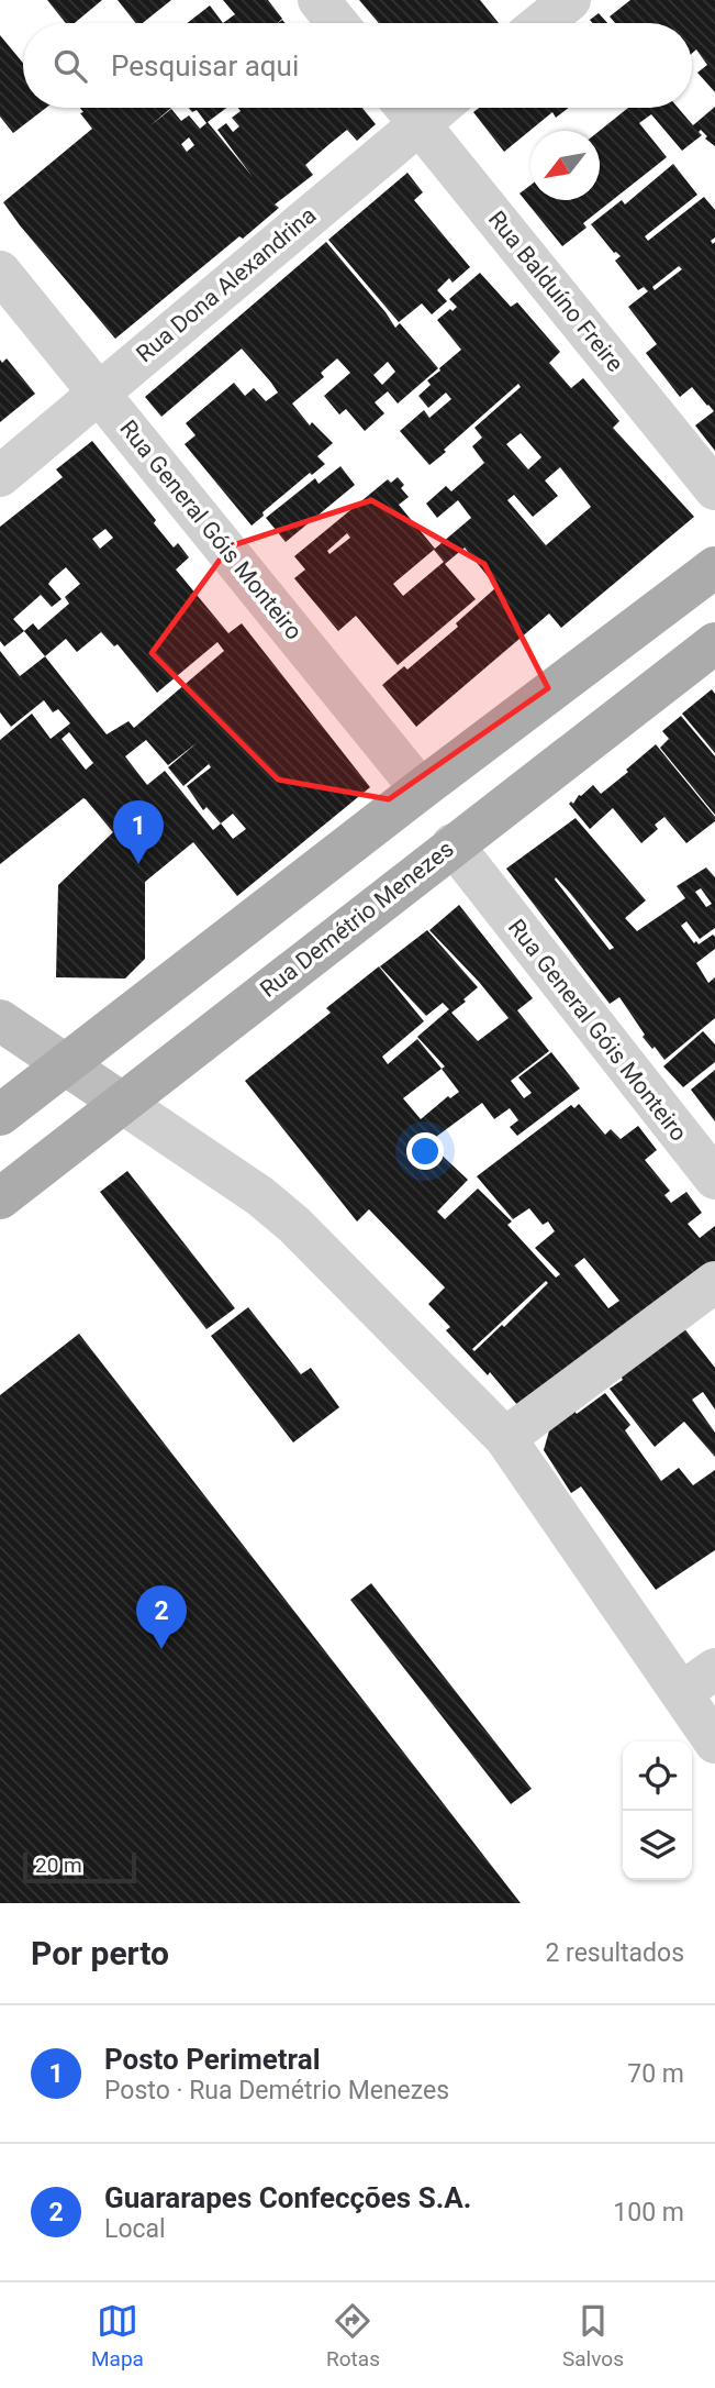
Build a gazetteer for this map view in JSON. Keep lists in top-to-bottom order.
{
  "streets": {
    "main road": ["Rua Demétrio Menezes"],
    "street": ["Rua Dona Alexandrina", "Rua Balduíno Freire", "Rua General Góis Monteiro"]
  },
  "crossings": [
    ["Rua Dona Alexandrina", "Rua Balduíno Freire"],
    ["Rua Dona Alexandrina", "Rua General Góis Monteiro"],
    ["Rua General Góis Monteiro", "Rua Demétrio Menezes"]
  ],
  "scale_bar": "20 m",
  "north": "bottom left",
  "page": {
    "search": "Pesquisar aqui",
    "pins": ["1", "2"],
    "scale": "20 m",
    "heading": ["Por perto", "2 resultados"],
    "list": [
      {
        "mark": "1",
        "name": "Posto Perimetral",
        "note": "Posto · Rua Demétrio Menezes",
        "value": "70 m"
      },
      {
        "mark": "2",
        "name": "Guararapes Confecções S.A.",
        "note": "Local",
        "value": "100 m"
      }
    ],
    "nav": ["Mapa", "Rotas", "Salvos"]
  }
}
